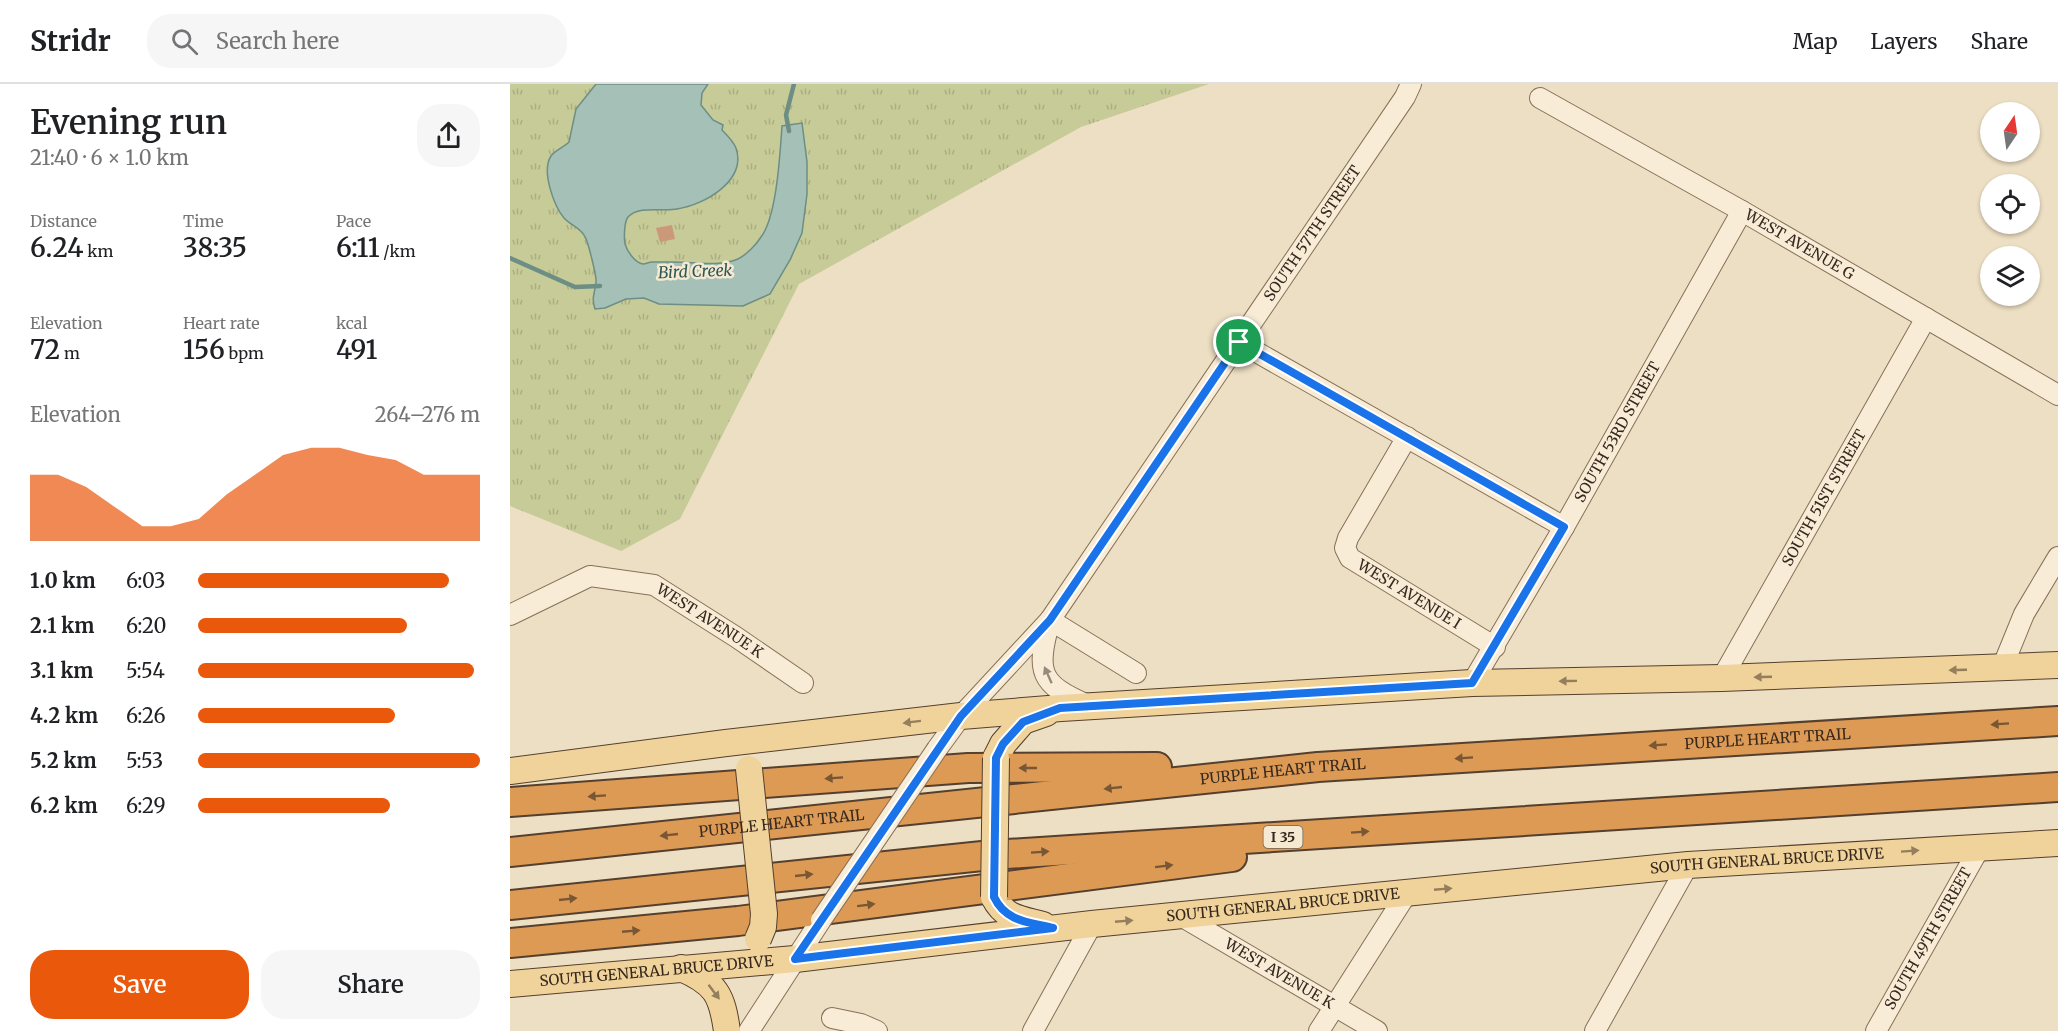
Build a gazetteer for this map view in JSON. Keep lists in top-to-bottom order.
{
  "streets": {
    "highway": ["PURPLE HEART TRAIL", "I 35"],
    "main road": ["SOUTH GENERAL BRUCE DRIVE"],
    "street": [
      "SOUTH 57TH STREET",
      "WEST AVENUE G",
      "SOUTH 53RD STREET",
      "SOUTH 51ST STREET",
      "WEST AVENUE I",
      "WEST AVENUE K",
      "SOUTH 49TH STREET"
    ]
  },
  "crossings": [
    ["SOUTH 57TH STREET", "SOUTH GENERAL BRUCE DRIVE"],
    ["WEST AVENUE G", "SOUTH 53RD STREET"],
    ["WEST AVENUE G", "SOUTH 51ST STREET"],
    ["SOUTH 53RD STREET", "WEST AVENUE I"],
    ["WEST AVENUE K", "SOUTH GENERAL BRUCE DRIVE"],
    ["SOUTH GENERAL BRUCE DRIVE", "SOUTH 49TH STREET"]
  ],
  "water": ["Bird Creek"],
  "north": "top",
  "page": {
    "header": "Stridr",
    "search": "Search here",
    "nav": ["Map", "Layers", "Share"],
    "heading": ["Evening run", "21:40 · 6 × 1.0 km"],
    "stats": [
      ["Distance", "6.24 km"],
      ["Time", "38:35"],
      ["Pace", "6:11 /km"],
      ["Elevation", "72 m"],
      ["Heart rate", "156 bpm"],
      ["kcal", "491"]
    ],
    "chart": ["Elevation", "264–276 m"],
    "list": [
      {
        "name": "1.0 km",
        "note": "6:03"
      },
      {
        "name": "2.1 km",
        "note": "6:20"
      },
      {
        "name": "3.1 km",
        "note": "5:54"
      },
      {
        "name": "4.2 km",
        "note": "6:26"
      },
      {
        "name": "5.2 km",
        "note": "5:53"
      },
      {
        "name": "6.2 km",
        "note": "6:29"
      }
    ],
    "buttons": ["Save", "Share"]
  }
}
